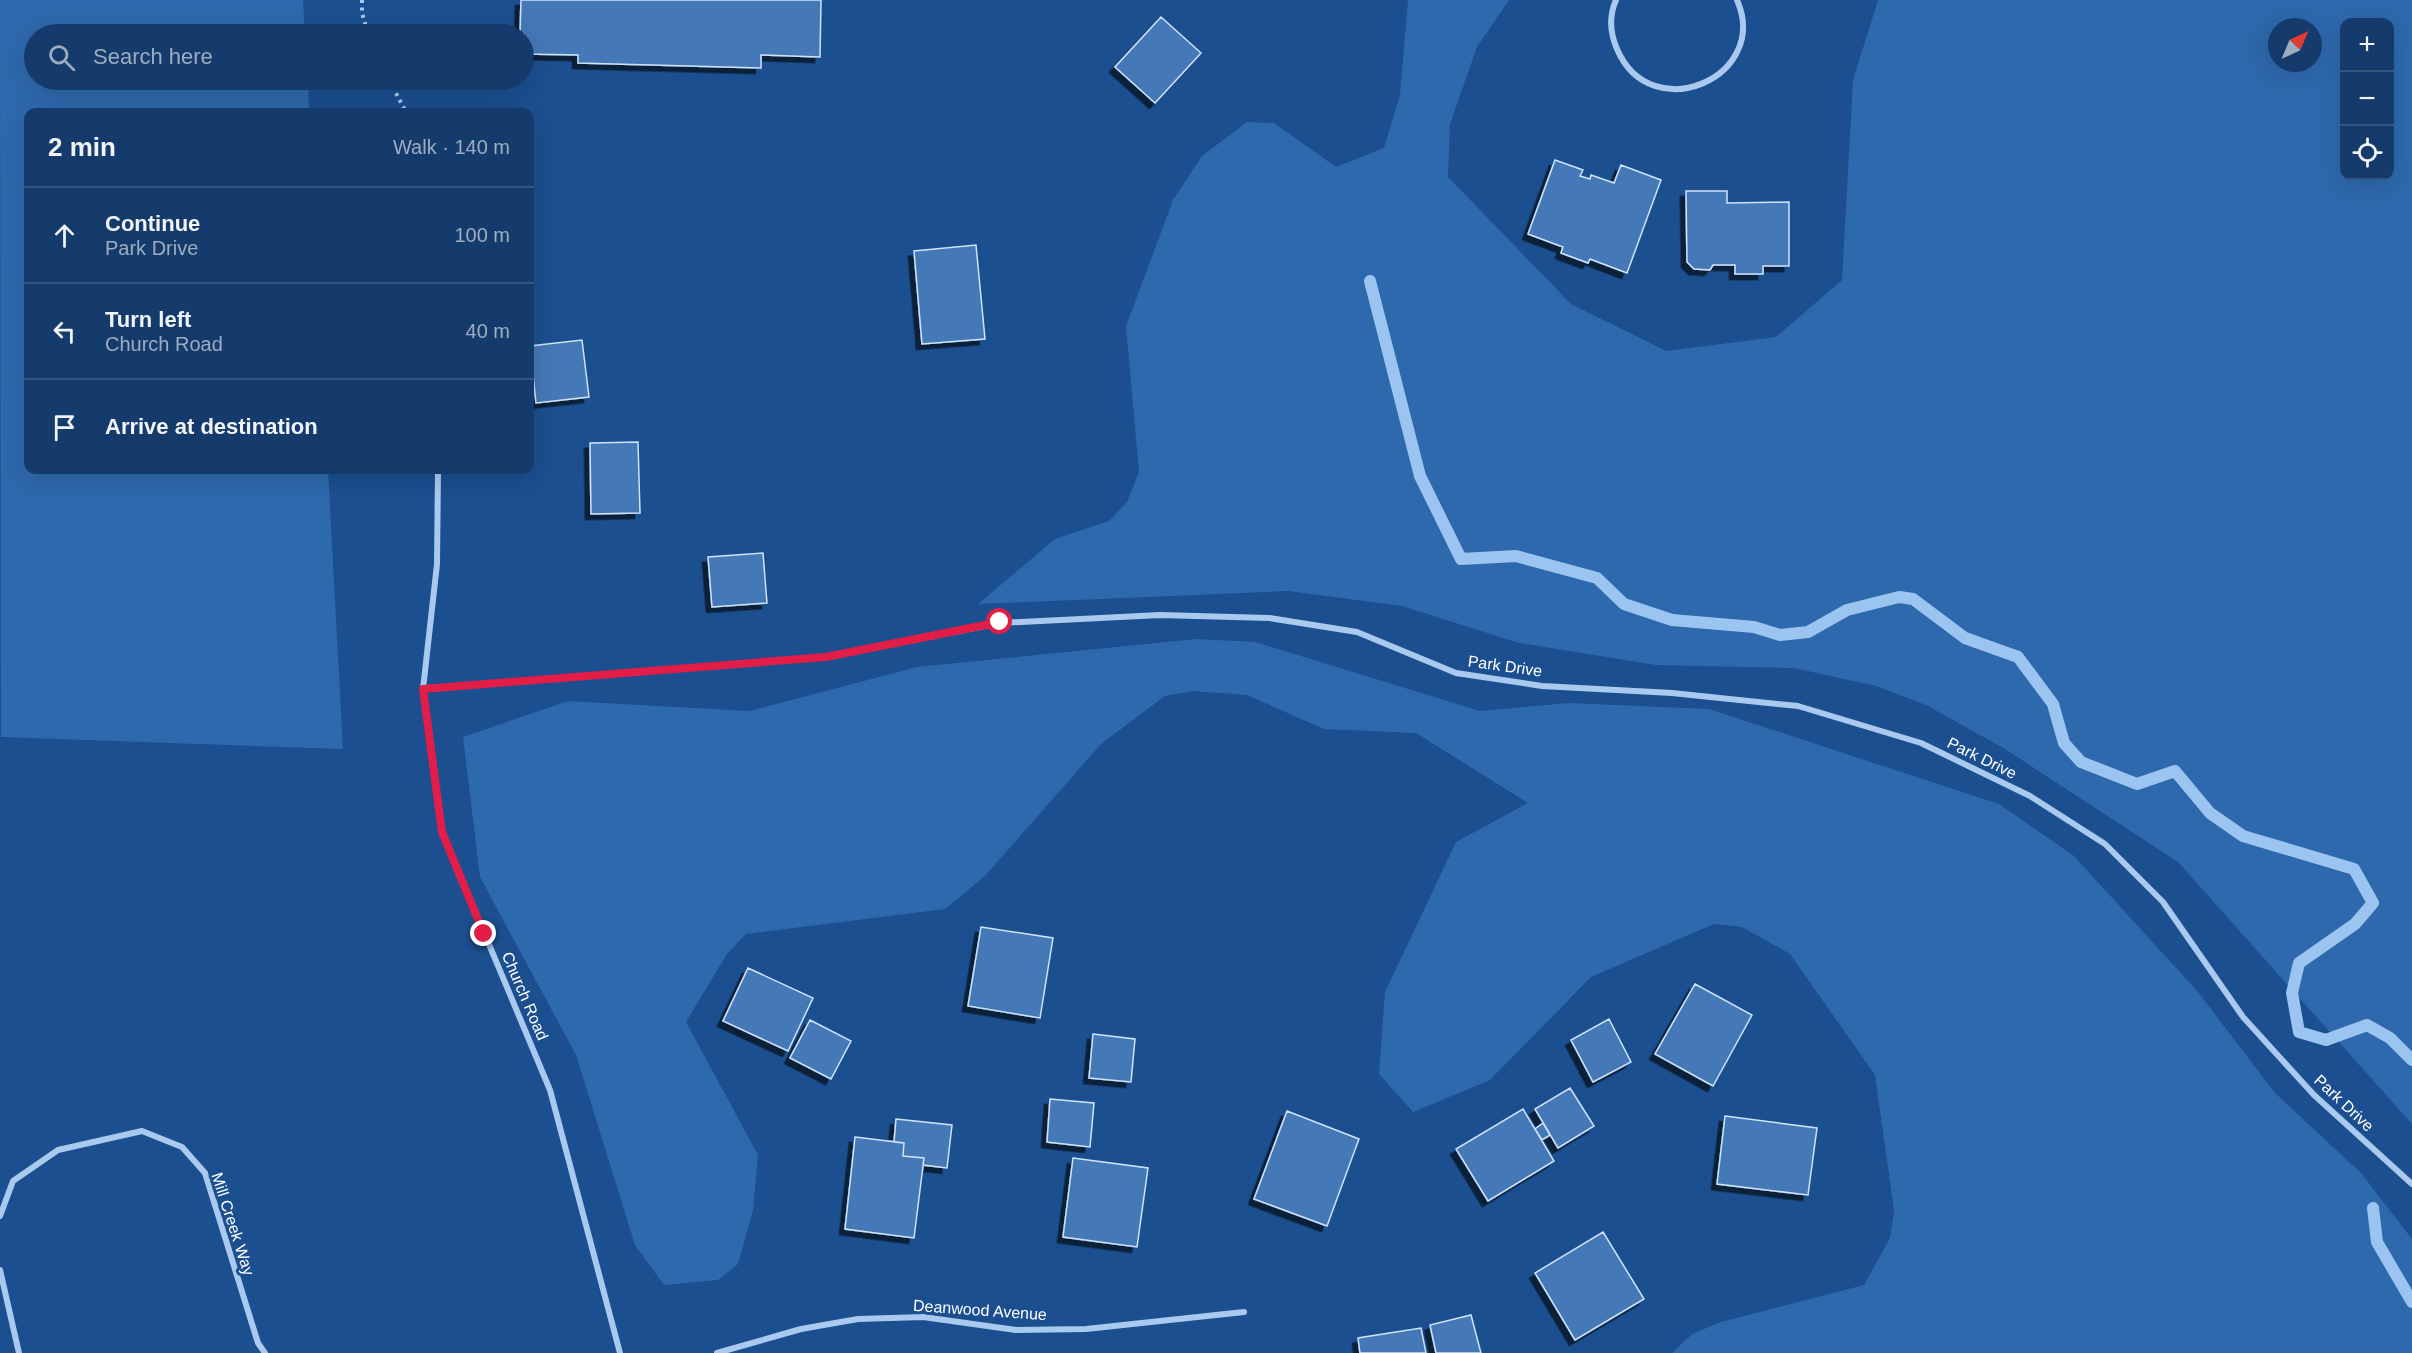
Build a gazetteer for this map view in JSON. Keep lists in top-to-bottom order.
{
  "streets": {
    "street": [
      "Park Drive",
      "Church Road",
      "Mill Creek Way",
      "Deanwood Avenue"
    ]
  },
  "crossings": [
    ["Park Drive", "Church Road"]
  ],
  "north": "top right",
  "page": {
    "map_buttons": ["+", "−"],
    "search": "Search here",
    "heading": ["2 min", "Walk · 140 m"],
    "list": [
      ["Continue", "Park Drive", "100 m"],
      ["Turn left", "Church Road", "40 m"],
      "Arrive at destination"
    ]
  }
}
